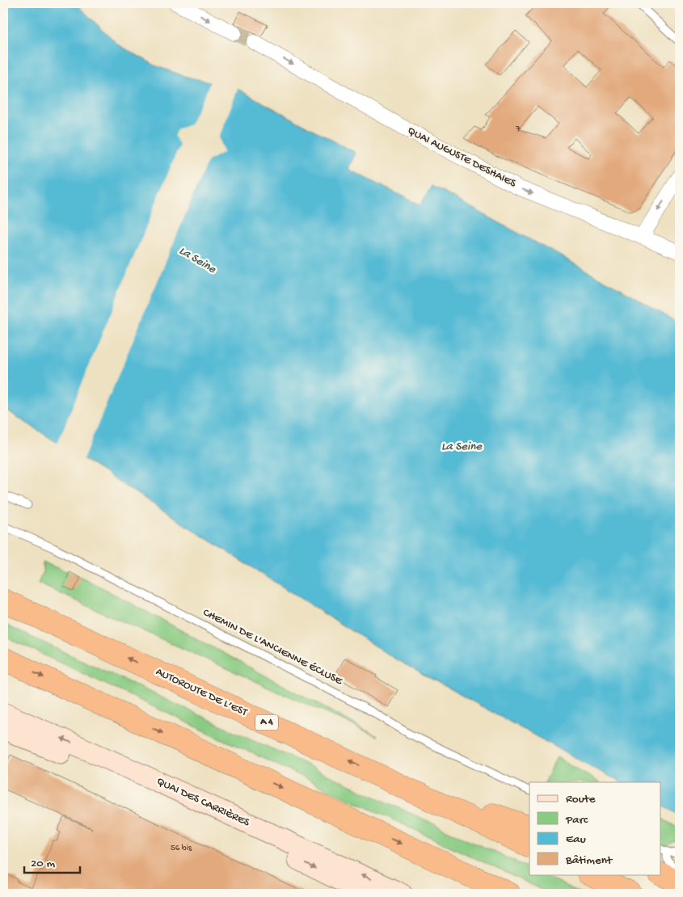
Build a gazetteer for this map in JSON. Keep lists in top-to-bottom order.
{
  "streets": {
    "highway": ["AUTOROUTE DE L’EST", "A 4"],
    "main road": ["QUAI DES CARRIÈRES"],
    "street": ["QUAI AUGUSTE DESHAIES"],
    "lane": ["CHEMIN DE L'ANCIENNE ÉCLUSE"]
  },
  "one_way": ["QUAI AUGUSTE DESHAIES"],
  "water": ["La Seine"],
  "house_numbers": ["7", "56 bis"],
  "legend": [
    "Route",
    "Parc",
    "Eau",
    "Bâtiment"
  ],
  "scale_bar": "20 m"
}
